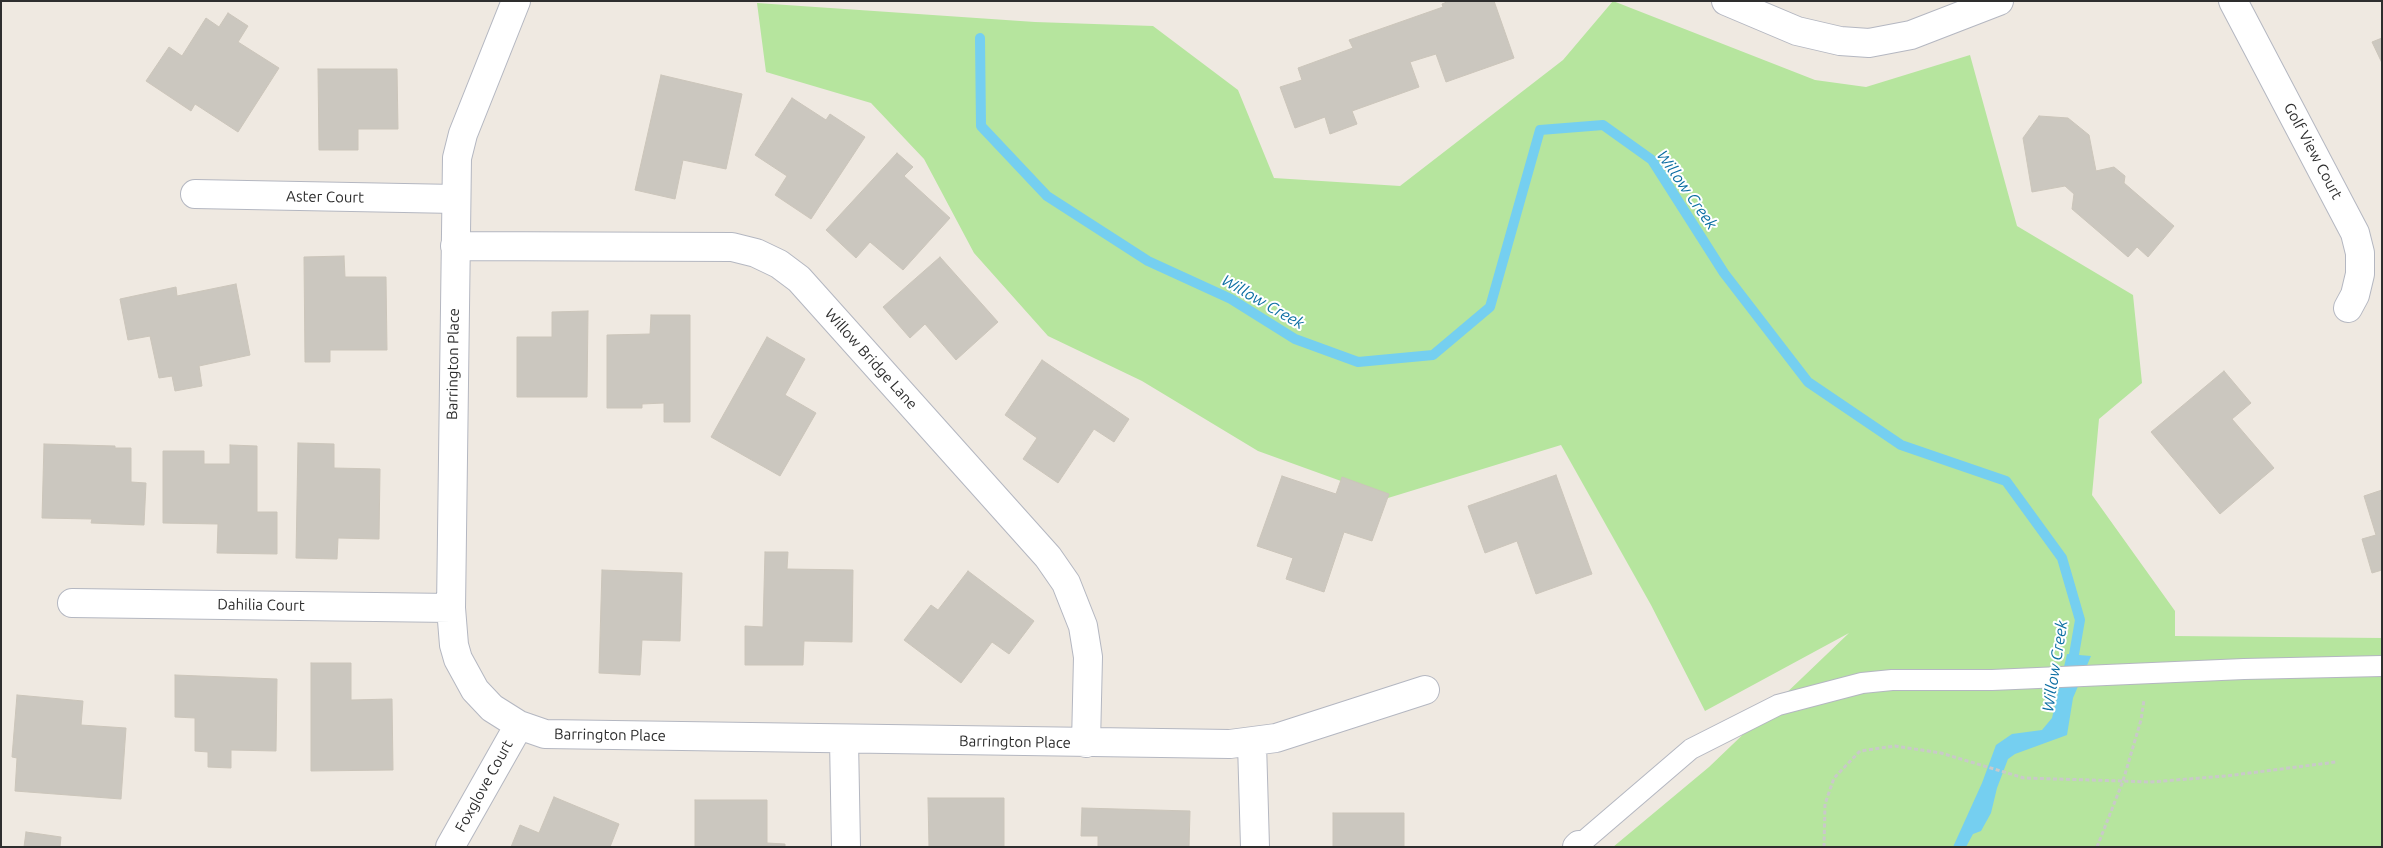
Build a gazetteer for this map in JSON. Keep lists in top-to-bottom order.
{
  "streets": {
    "street": [
      "Golf View Court",
      "Aster Court",
      "Willow Bridge Lane",
      "Barrington Place",
      "Dahilia Court",
      "Foxglove Court"
    ]
  },
  "crossings": [
    ["Aster Court", "Barrington Place"],
    ["Willow Bridge Lane", "Barrington Place"],
    ["Barrington Place", "Dahilia Court"],
    ["Barrington Place", "Foxglove Court"]
  ],
  "water": ["Willow Creek"]
}
